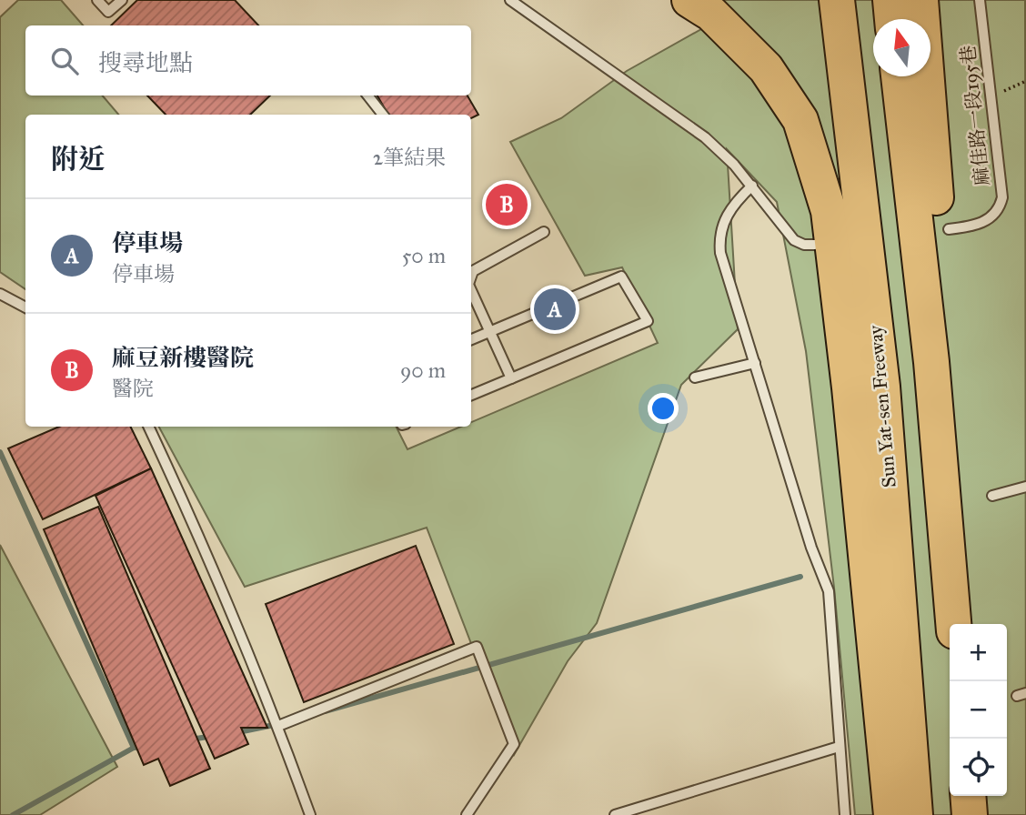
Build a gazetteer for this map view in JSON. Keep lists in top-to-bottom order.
{
  "streets": {
    "highway": ["Sun Yat-sen Freeway"],
    "lane": ["麻佳路一段195巷"]
  },
  "north": "top",
  "page": {
    "search": "搜尋地點",
    "heading": ["附近", "2筆結果"],
    "pins": ["B", "A"],
    "list": [
      {
        "mark": "A",
        "name": "停車場",
        "note": "停車場",
        "value": "50 m"
      },
      {
        "mark": "B",
        "name": "麻豆新樓醫院",
        "note": "醫院",
        "value": "90 m"
      }
    ],
    "map_buttons": ["+", "−"]
  }
}
